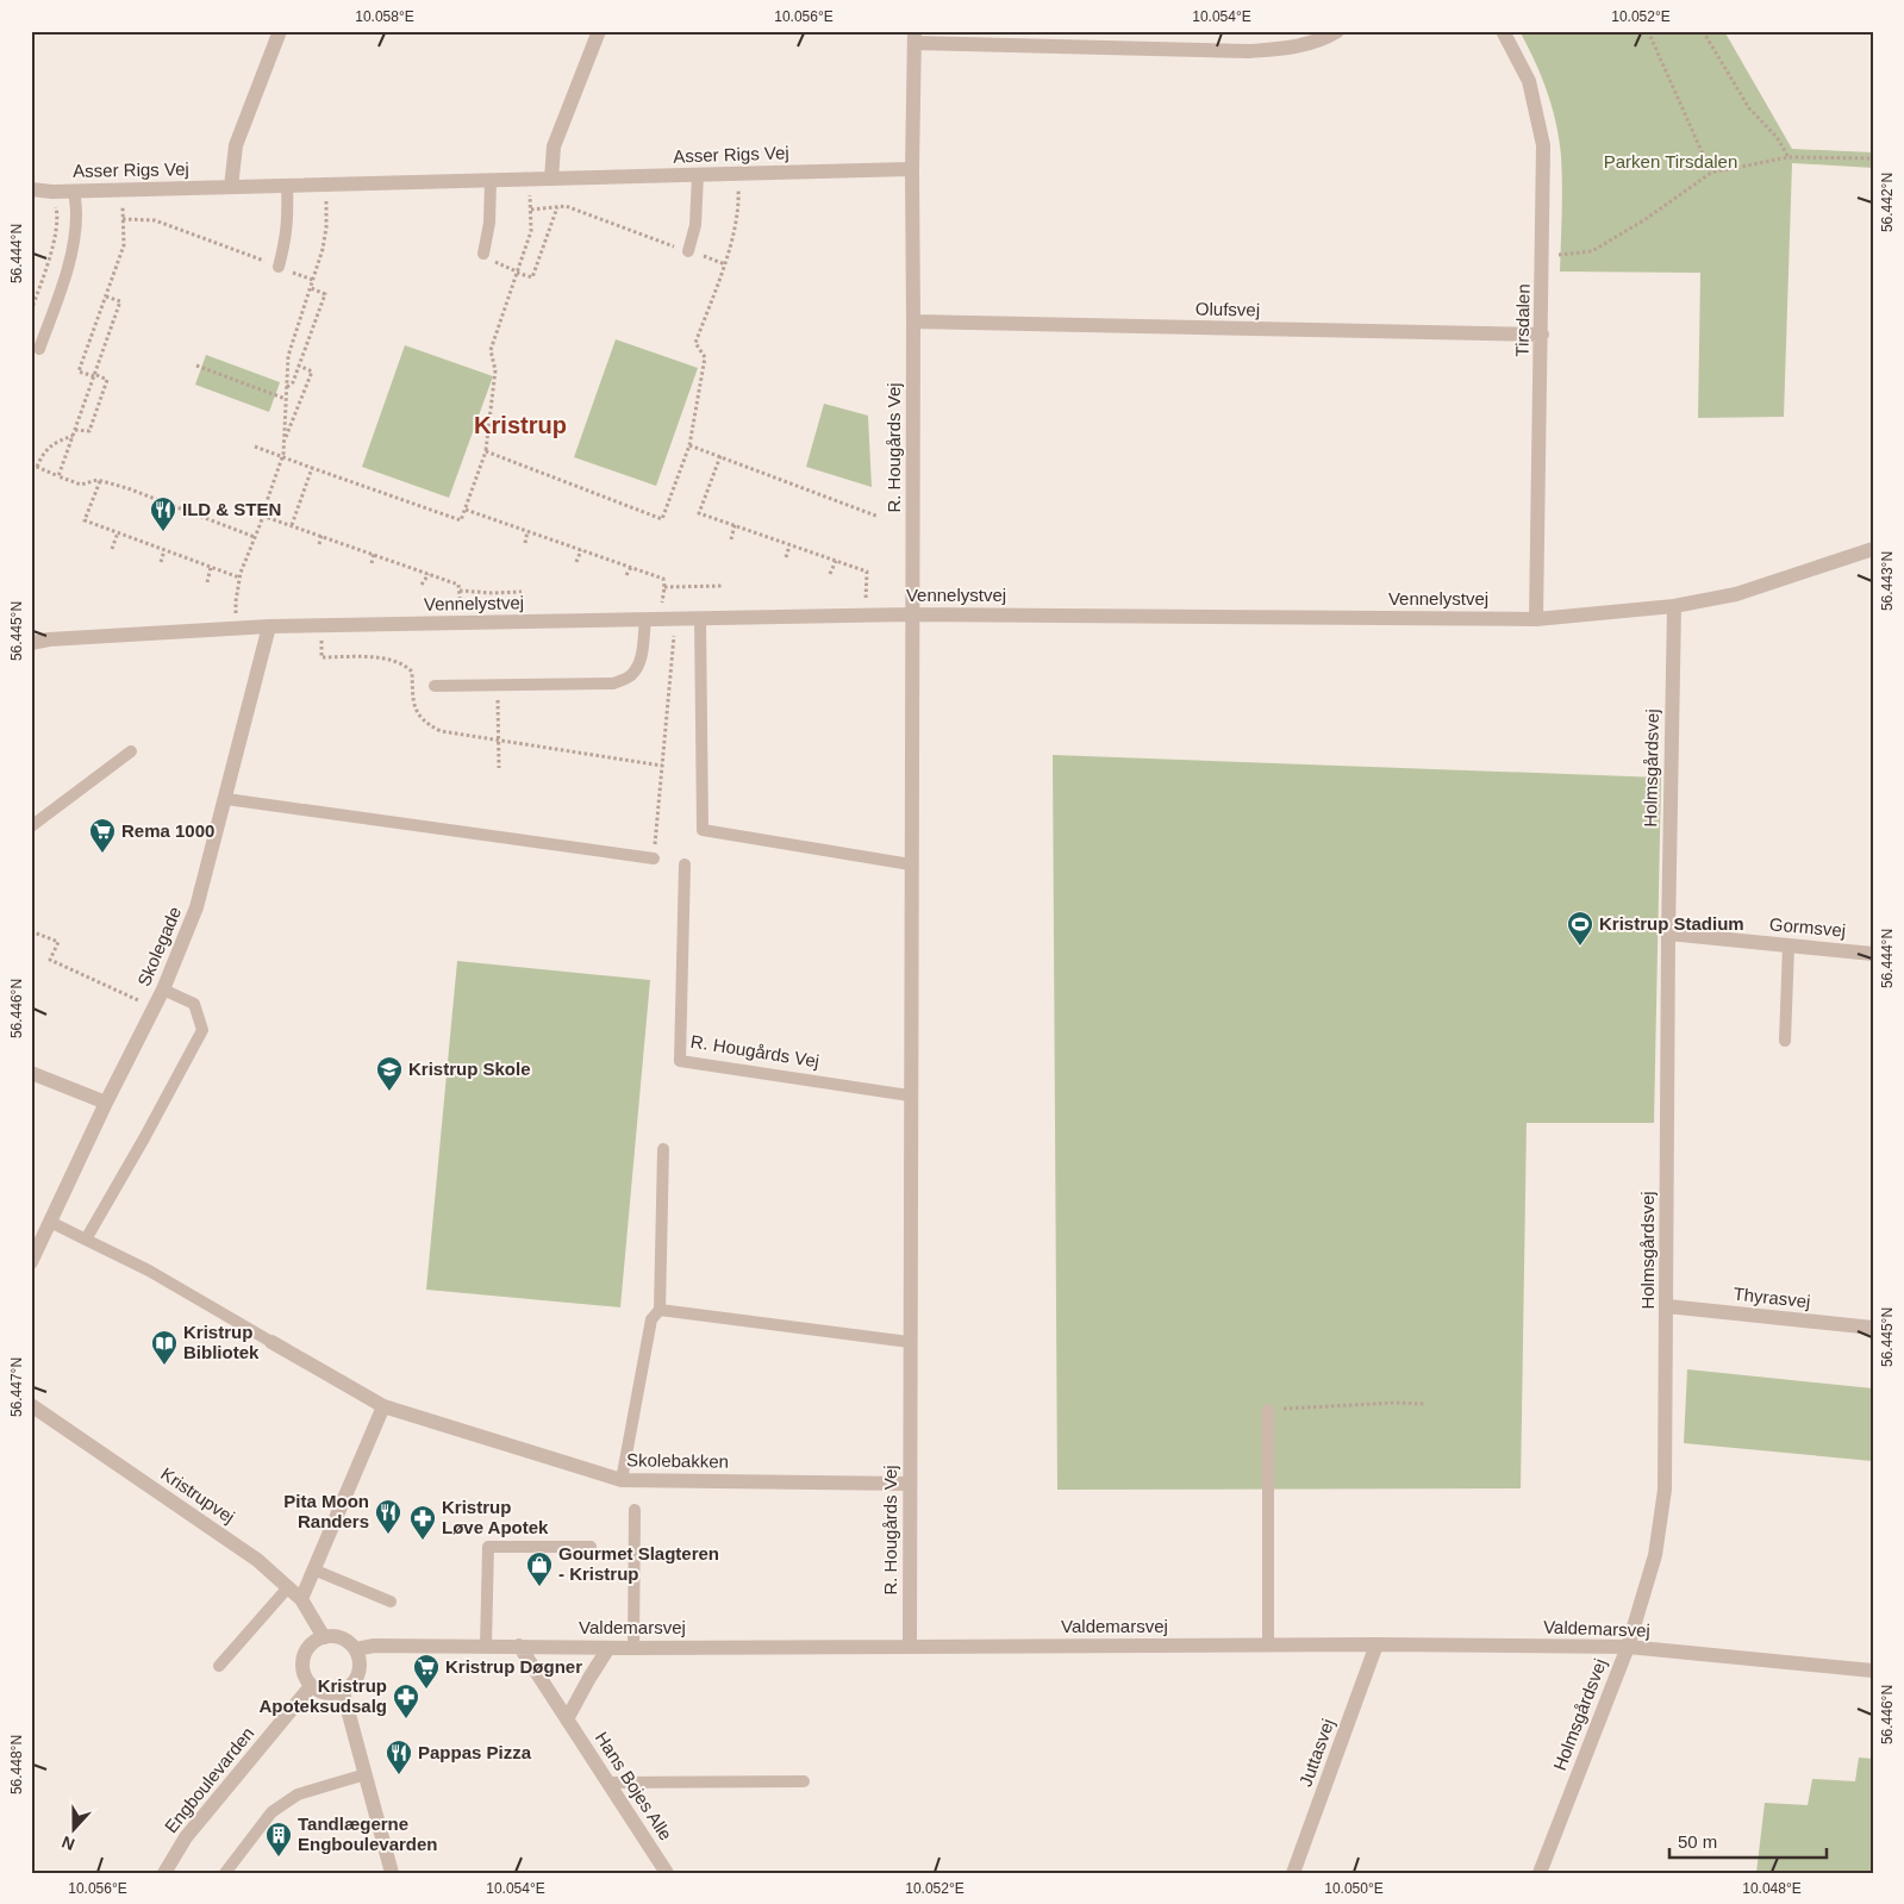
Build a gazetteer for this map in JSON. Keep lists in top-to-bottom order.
{
  "streets": {
    "street": [
      "Asser Rigs Vej",
      "Olufsvej",
      "Tirsdalen",
      "R. Hougårds Vej",
      "Vennelystvej",
      "Holmsgårdsvej",
      "Gormsvej",
      "Skolegade",
      "Thyrasvej",
      "Skolebakken",
      "Kristrupvej",
      "Valdemarsvej",
      "Juttasvej",
      "Engboulevarden",
      "Hans Bojes Alle"
    ]
  },
  "crossings": [
    ["Asser Rigs Vej", "R. Hougårds Vej"],
    ["Olufsvej", "Tirsdalen"],
    ["Olufsvej", "R. Hougårds Vej"],
    ["Tirsdalen", "Vennelystvej"],
    ["R. Hougårds Vej", "Vennelystvej"],
    ["R. Hougårds Vej", "Skolebakken"],
    ["R. Hougårds Vej", "Valdemarsvej"],
    ["Vennelystvej", "Holmsgårdsvej"],
    ["Vennelystvej", "Skolegade"],
    ["Holmsgårdsvej", "Gormsvej"],
    ["Holmsgårdsvej", "Thyrasvej"],
    ["Holmsgårdsvej", "Valdemarsvej"],
    ["Kristrupvej", "Valdemarsvej"],
    ["Kristrupvej", "Engboulevarden"],
    ["Valdemarsvej", "Juttasvej"],
    ["Valdemarsvej", "Engboulevarden"],
    ["Valdemarsvej", "Hans Bojes Alle"]
  ],
  "districts": ["Kristrup"],
  "parks": ["Parken Tirsdalen"],
  "places": {
    "restaurant": ["ILD & STEN", "Pita Moon Randers", "Pappas Pizza"],
    "supermarket": ["Rema 1000", "Kristrup Døgner"],
    "sports": ["Kristrup Stadium"],
    "school or university": ["Kristrup Skole"],
    "library": ["Kristrup Bibliotek"],
    "pharmacy": ["Kristrup Løve Apotek", "Kristrup Apoteksudsalg"],
    "shop": ["Gourmet Slagteren - Kristrup"],
    "building": ["Tandlægerne Engboulevarden"]
  },
  "scale_bar": "50 m",
  "north": "bottom",
  "coordinates": [
    "10.058°E",
    "10.056°E",
    "10.054°E",
    "10.052°E",
    "56.442°N",
    "56.444°N",
    "56.443°N",
    "56.445°N",
    "56.446°N",
    "56.447°N",
    "56.448°N",
    "10.050°E",
    "10.048°E"
  ]
}
